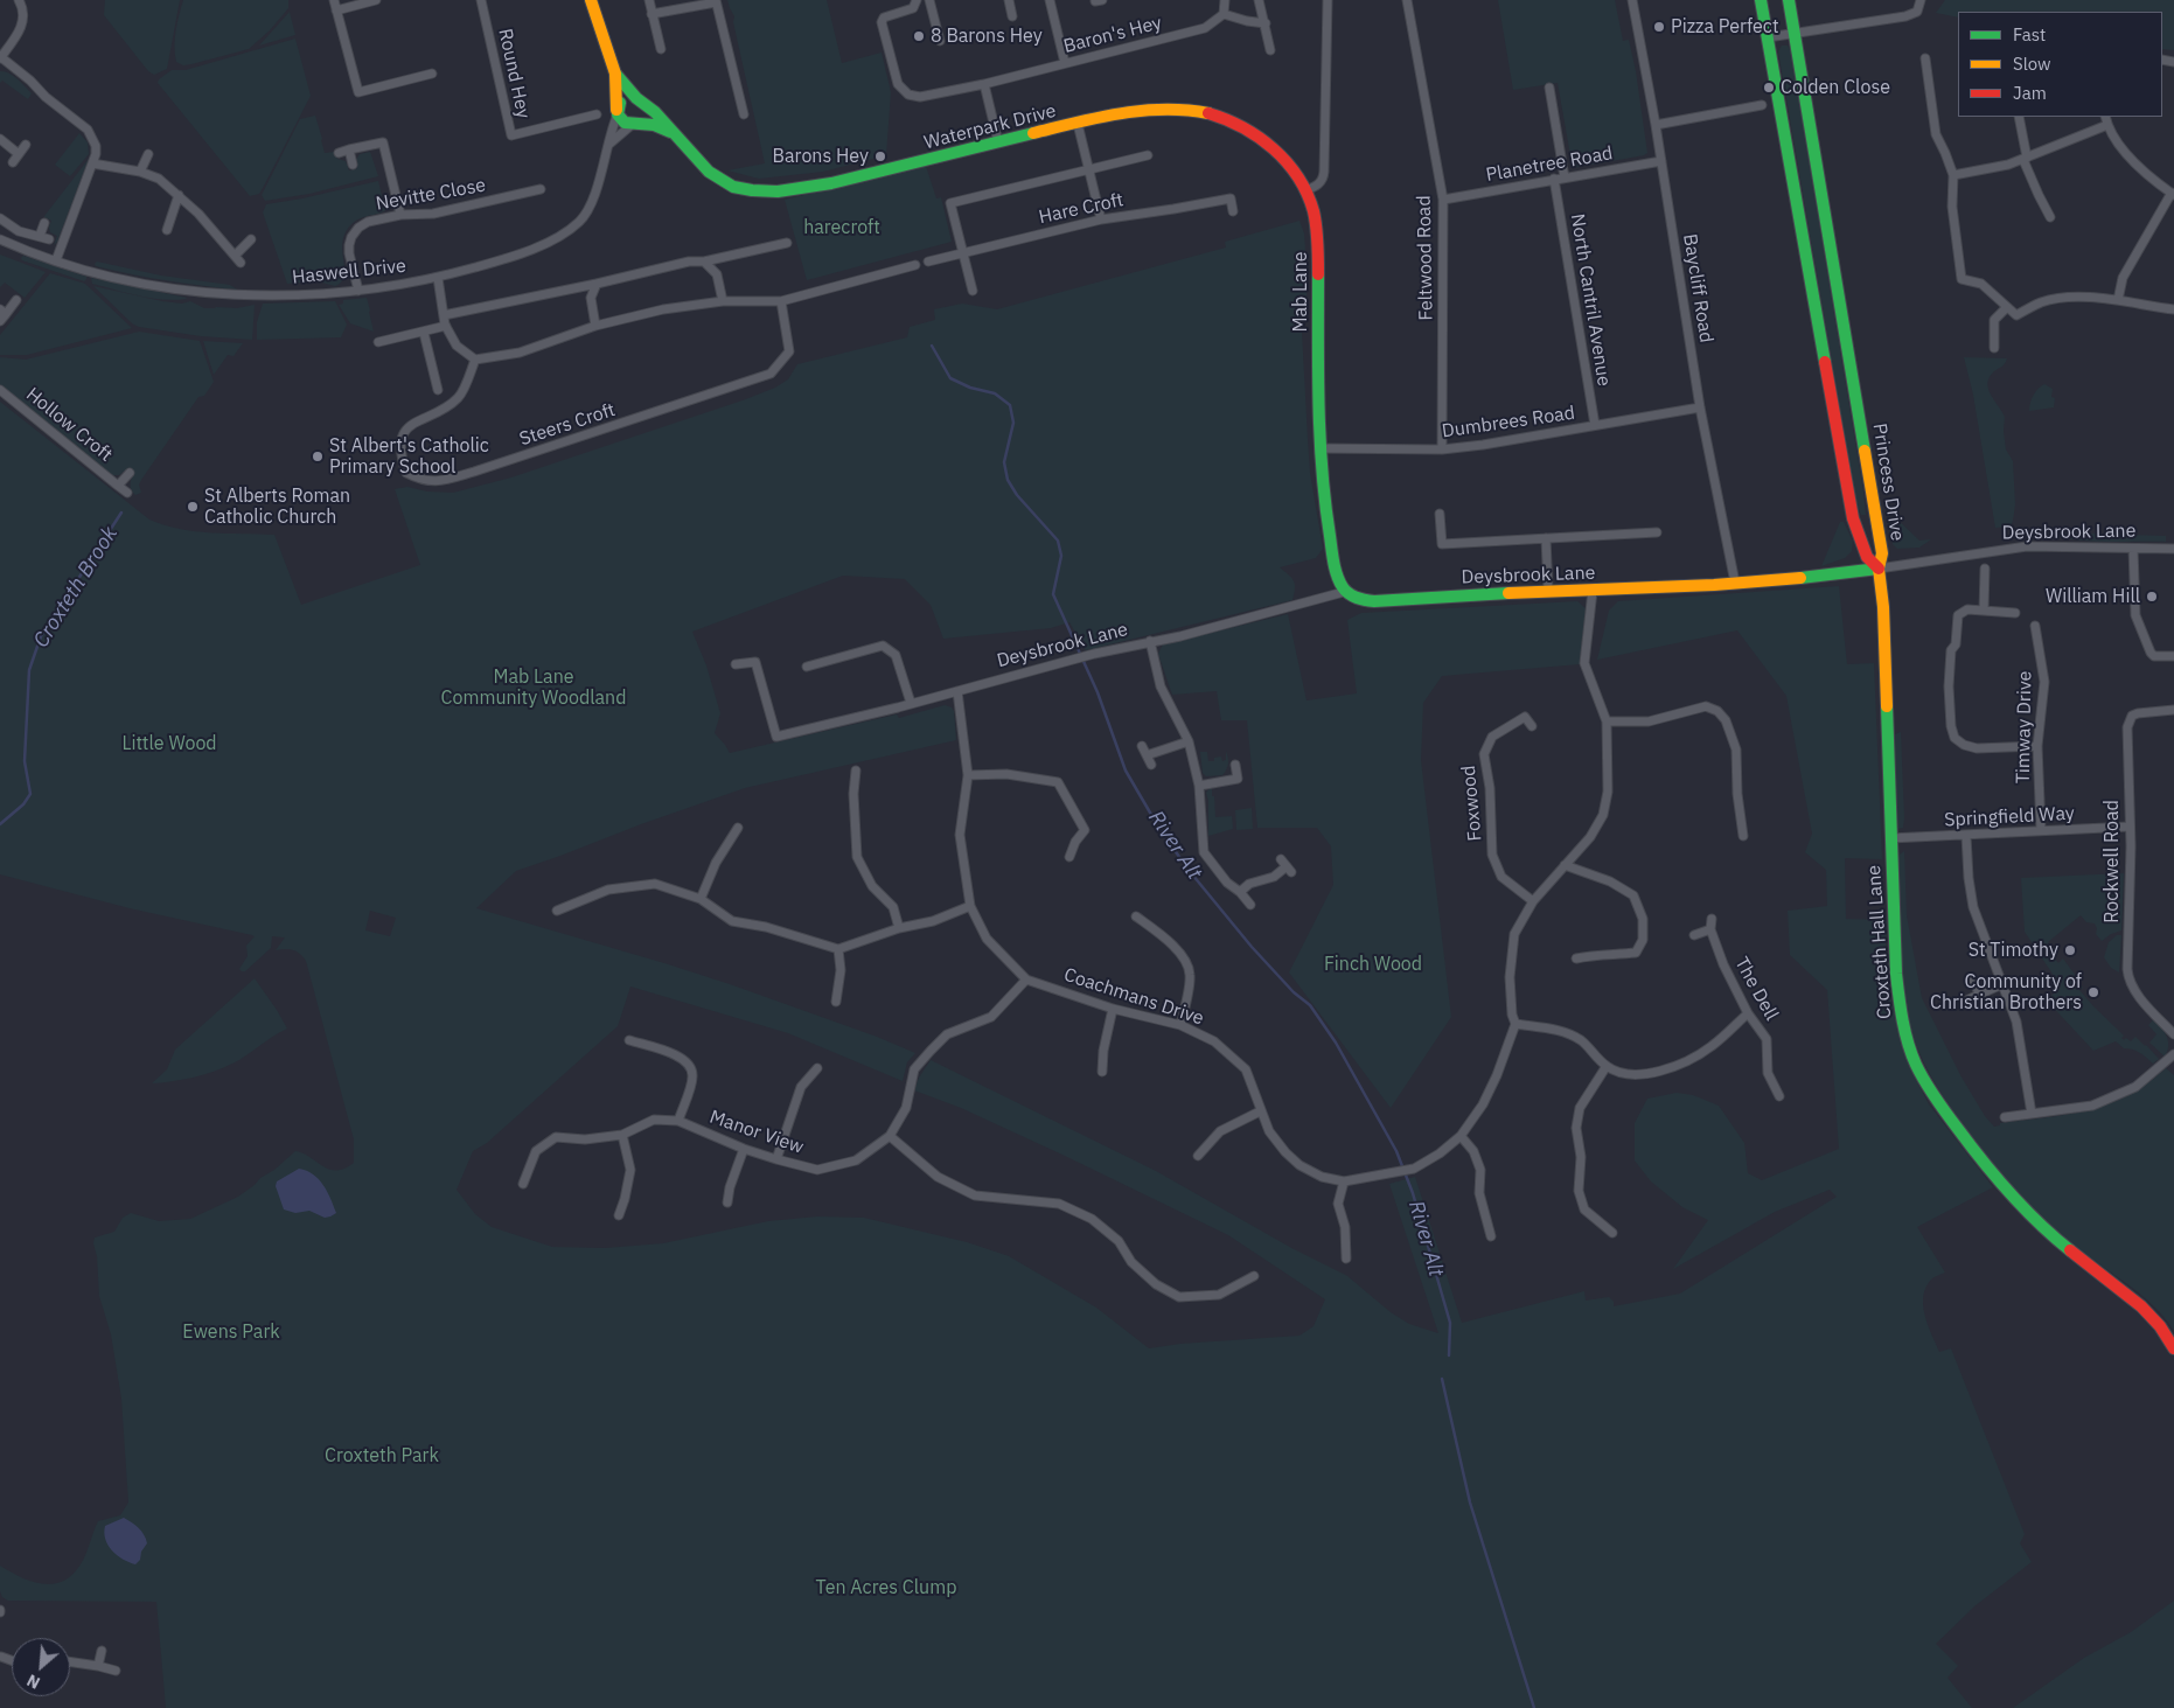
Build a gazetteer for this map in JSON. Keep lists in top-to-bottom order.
{
  "streets": {
    "street": [
      "Baron's Hey",
      "Round Hey",
      "Waterpark Drive",
      "Planetree Road",
      "Nevitte Close",
      "Hare Croft",
      "Feltwood Road",
      "Haswell Drive",
      "Baycliff Road",
      "Mab Lane",
      "North Cantril Avenue",
      "Dumbrees Road",
      "Hollow Croft",
      "Steers Croft",
      "Princess Drive",
      "Deysbrook Lane",
      "Timway Drive",
      "Foxwood",
      "Springfield Way",
      "Rockwell Road",
      "Croxteth Hall Lane",
      "The Dell",
      "Coachmans Drive",
      "Manor View"
    ]
  },
  "crossings": [
    ["Waterpark Drive", "Haswell Drive"],
    ["Waterpark Drive", "Mab Lane"],
    ["Planetree Road", "Feltwood Road"],
    ["Planetree Road", "Baycliff Road"],
    ["Planetree Road", "North Cantril Avenue"],
    ["Nevitte Close", "Haswell Drive"],
    ["Feltwood Road", "Dumbrees Road"],
    ["Baycliff Road", "Dumbrees Road"],
    ["Baycliff Road", "Deysbrook Lane"],
    ["Mab Lane", "Dumbrees Road"],
    ["Mab Lane", "Deysbrook Lane"],
    ["North Cantril Avenue", "Dumbrees Road"],
    ["Princess Drive", "Deysbrook Lane"],
    ["Princess Drive", "Croxteth Hall Lane"],
    ["Deysbrook Lane", "Croxteth Hall Lane"],
    ["Deysbrook Lane", "Coachmans Drive"],
    ["Timway Drive", "Springfield Way"],
    ["Foxwood", "Coachmans Drive"],
    ["Springfield Way", "Rockwell Road"],
    ["Springfield Way", "Croxteth Hall Lane"],
    ["Coachmans Drive", "Manor View"]
  ],
  "water": ["Croxteth Brook", "River Alt"],
  "parks": [
    "harecroft",
    "Mab Lane Community Woodland",
    "Little Wood",
    "Finch Wood",
    "Ewens Park",
    "Croxteth Park",
    "Ten Acres Clump"
  ],
  "places": [
    "Pizza Perfect",
    "8 Barons Hey",
    "Colden Close",
    "Barons Hey",
    "St Albert's Catholic Primary School",
    "St Alberts Roman Catholic Church",
    "William Hill",
    "St Timothy",
    "Community of Christian Brothers"
  ],
  "legend": ["Fast", "Slow", "Jam"],
  "north": "bottom left"
}
